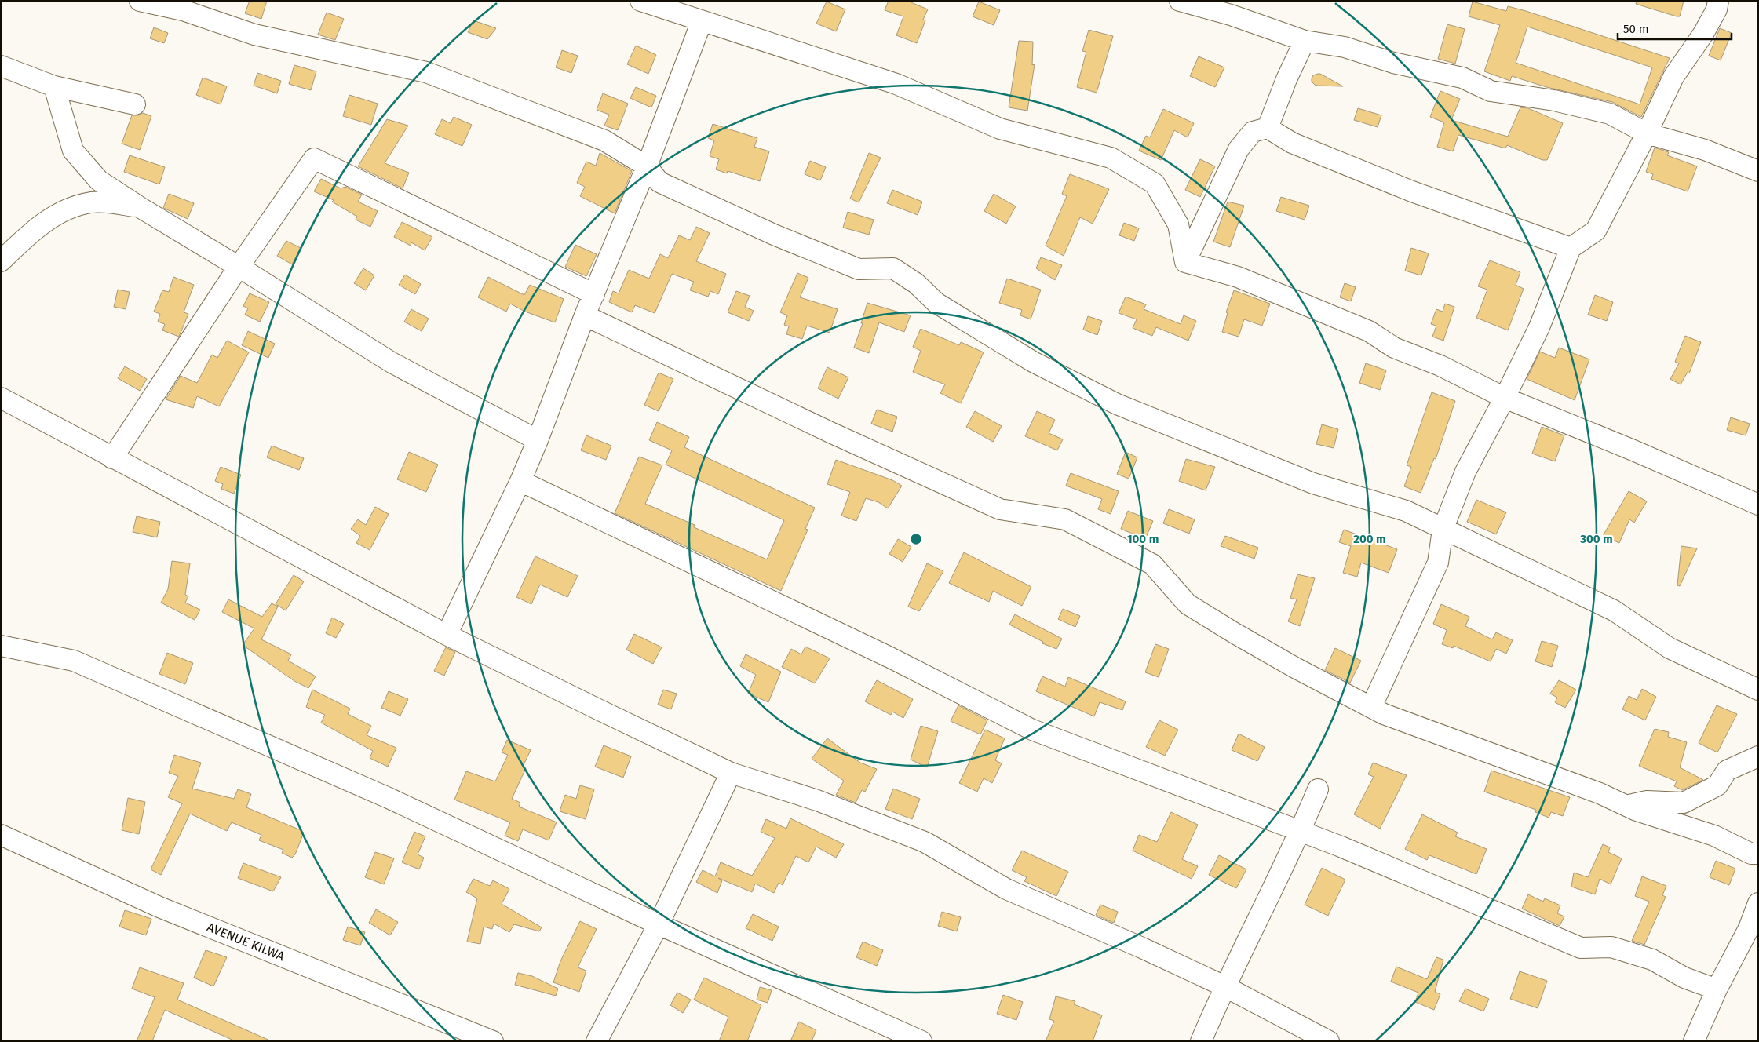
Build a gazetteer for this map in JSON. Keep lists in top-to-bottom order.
{
  "streets": {
    "street": ["AVENUE KILWA"]
  },
  "scale_bar": "50 m",
  "rings": ["100 m", "200 m", "300 m"]
}
